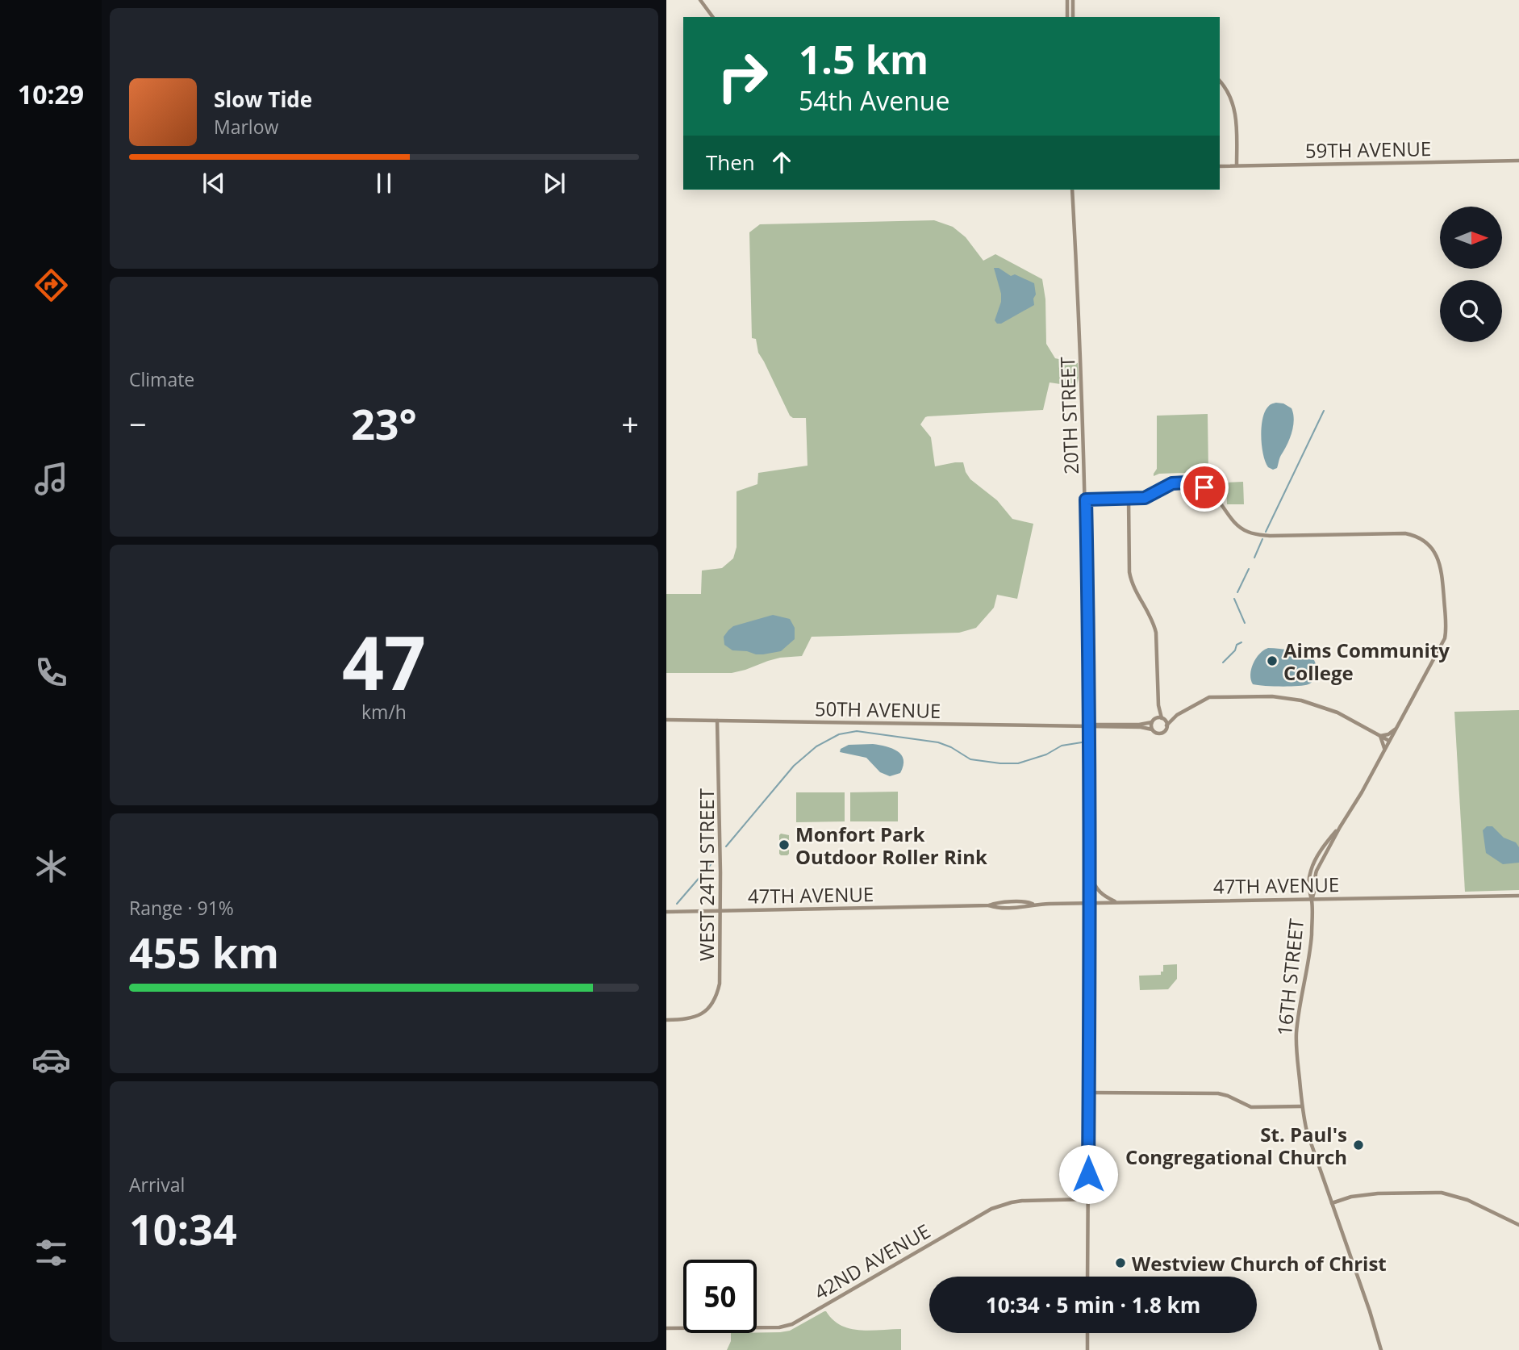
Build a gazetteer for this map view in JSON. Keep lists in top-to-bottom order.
{
  "streets": {
    "street": [
      "59TH AVENUE",
      "20TH STREET",
      "50TH AVENUE",
      "WEST 24TH STREET",
      "47TH AVENUE",
      "16TH STREET",
      "42ND AVENUE"
    ]
  },
  "crossings": [
    ["20TH STREET", "50TH AVENUE"],
    ["20TH STREET", "47TH AVENUE"],
    ["20TH STREET", "16TH STREET"],
    ["20TH STREET", "42ND AVENUE"],
    ["50TH AVENUE", "WEST 24TH STREET"],
    ["WEST 24TH STREET", "47TH AVENUE"],
    ["47TH AVENUE", "16TH STREET"]
  ],
  "places": [
    "Aims Community College",
    "Monfort Park Outdoor Roller Rink",
    "St. Paul's Congregational Church",
    "Westview Church of Christ"
  ],
  "north": "right",
  "page": {
    "tabs": "10:29",
    "turn": ["1.5 km", "54th Avenue"],
    "song": ["Slow Tide", "Marlow"],
    "then": "Then",
    "tile": [
      "Climate",
      ["47", "km/h"],
      ["Range · 91%", "455 km"],
      ["Arrival", "10:34"]
    ],
    "heat": ["−", "23°", "+"],
    "limit": "50",
    "trip": "10:34 · 5 min · 1.8 km"
  }
}
